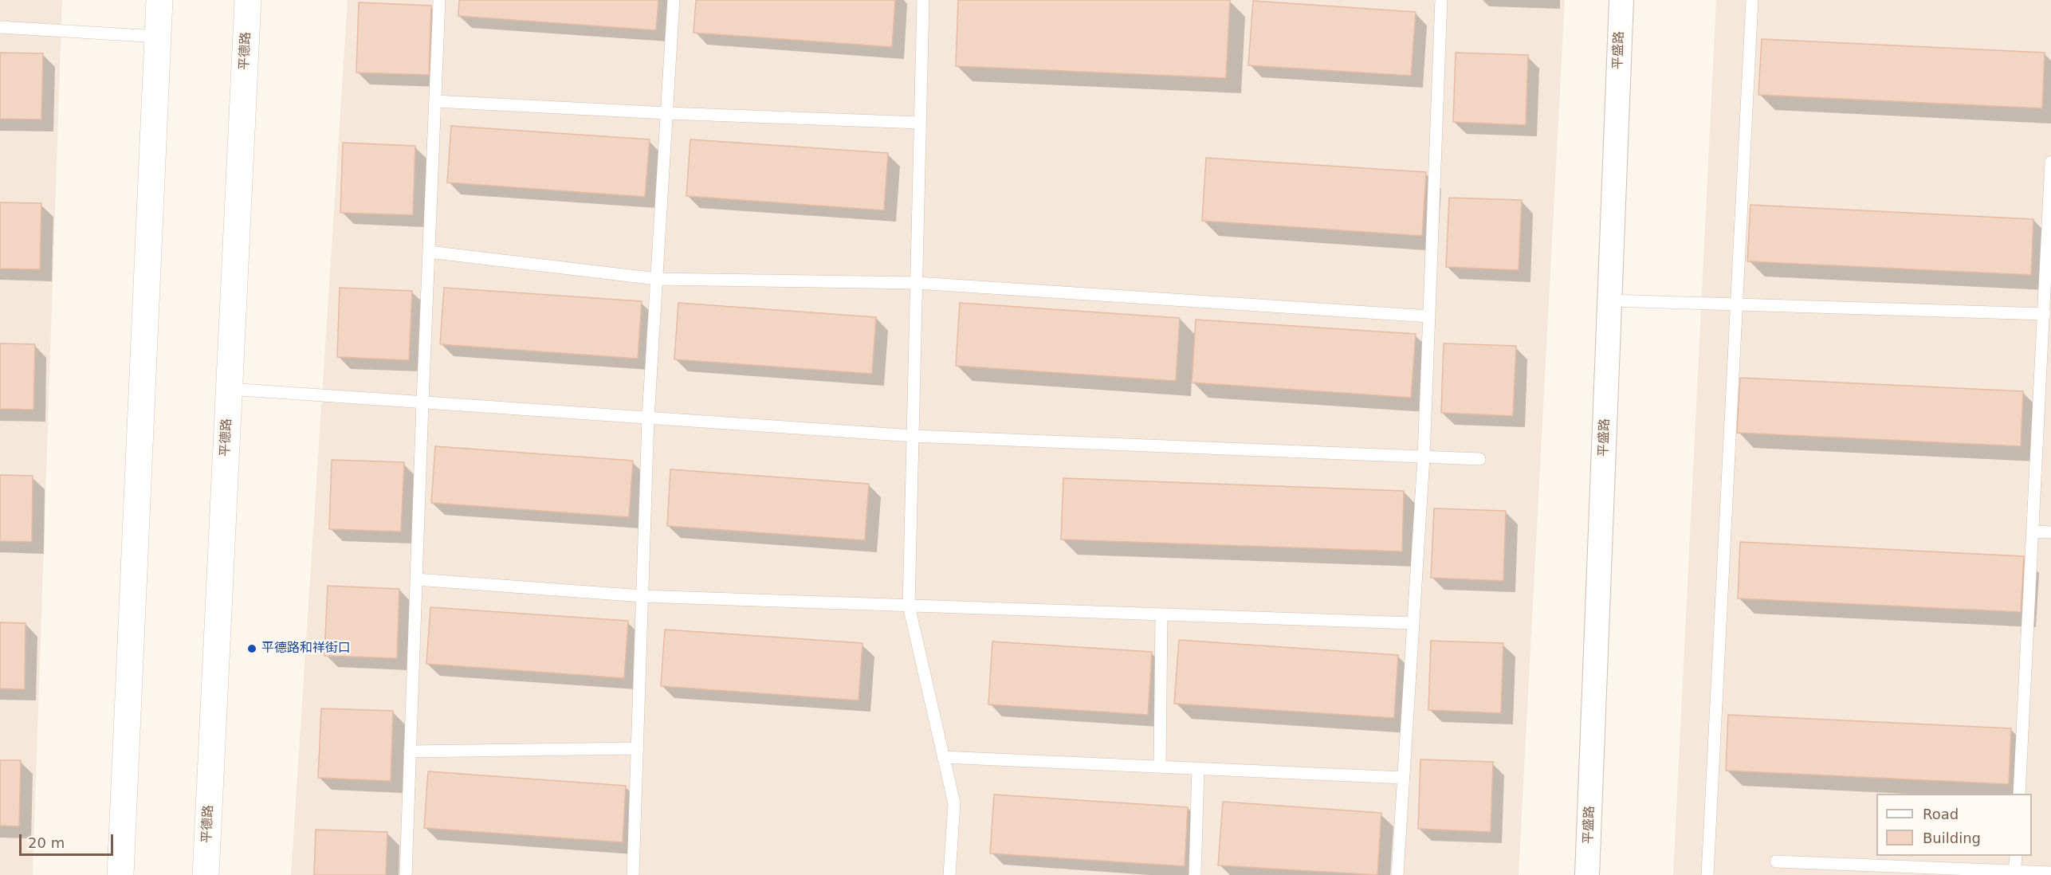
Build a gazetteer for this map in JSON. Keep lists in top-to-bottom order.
{
  "streets": {
    "main road": ["平德路"],
    "street": ["平盛路"]
  },
  "places": ["平德路和祥街口"],
  "legend": ["Road", "Building"],
  "scale_bar": "20 m"
}
